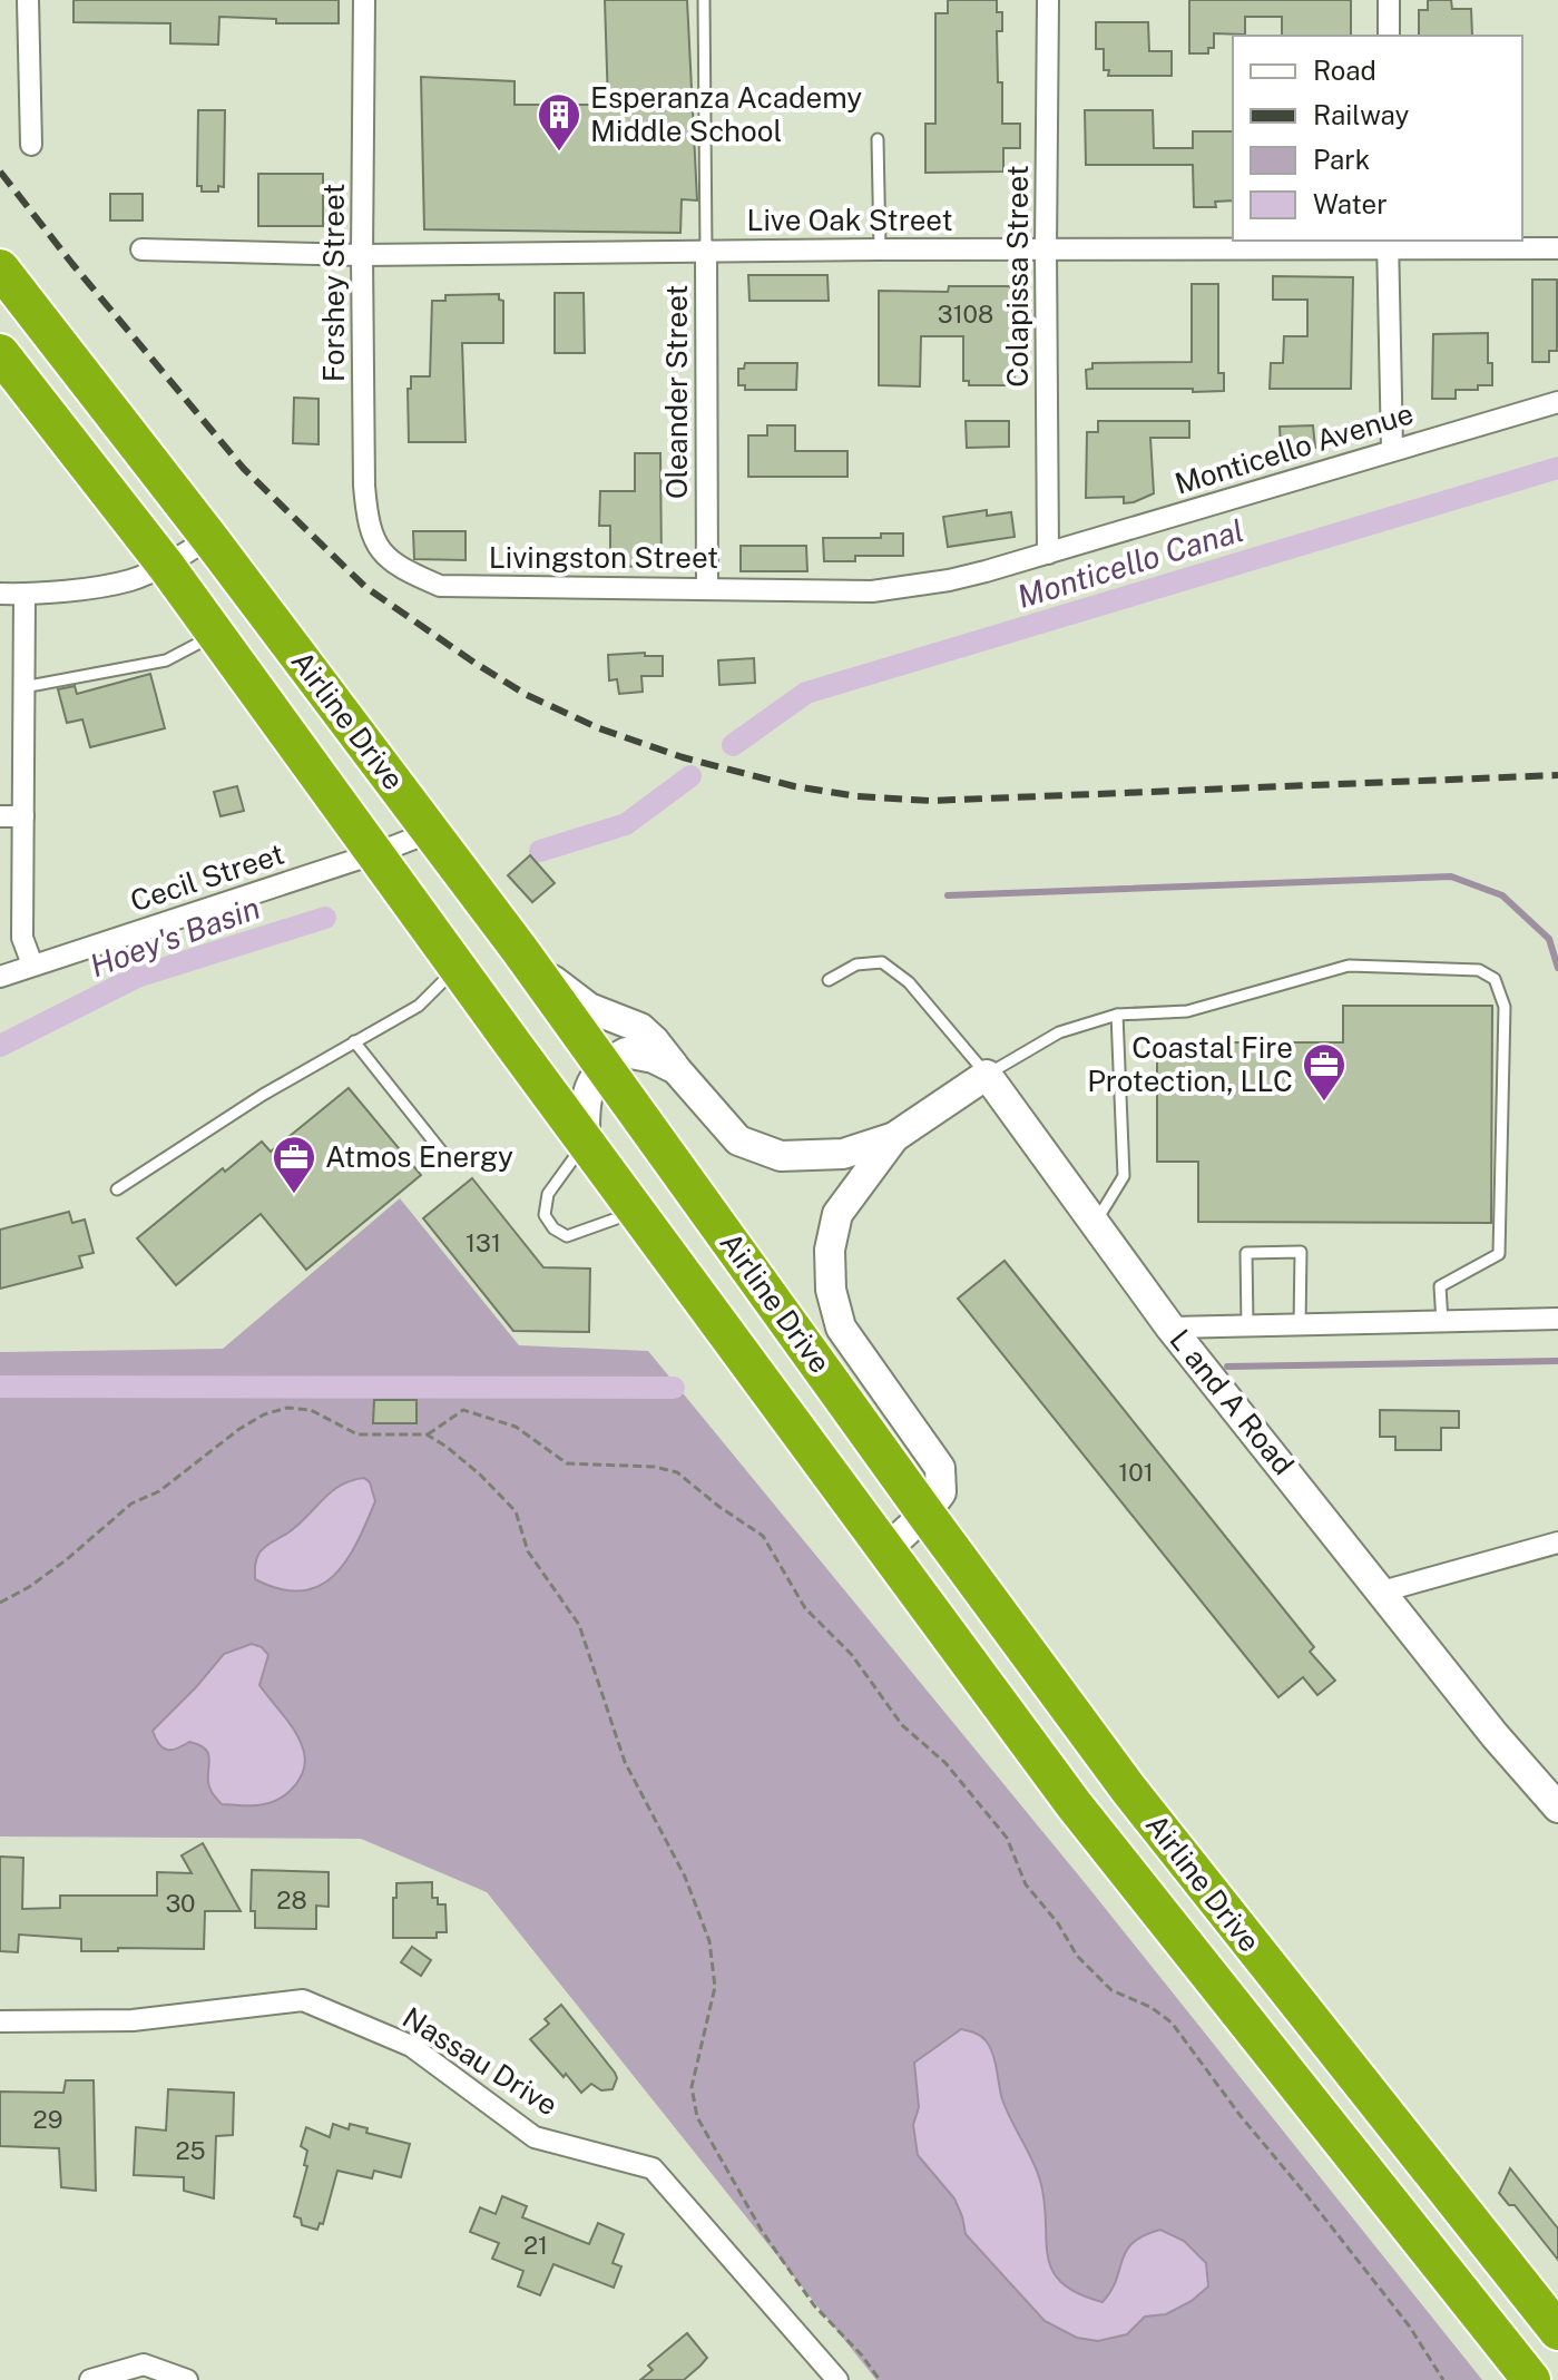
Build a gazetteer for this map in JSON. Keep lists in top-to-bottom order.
{
  "streets": {
    "highway": ["Airline Drive"],
    "street": [
      "Live Oak Street",
      "Colapissa Street",
      "Forshey Street",
      "Oleander Street",
      "Monticello Avenue",
      "Livingston Street",
      "Cecil Street",
      "L and A Road",
      "Nassau Drive"
    ]
  },
  "crossings": [
    ["Live Oak Street", "Colapissa Street"],
    ["Live Oak Street", "Forshey Street"],
    ["Live Oak Street", "Oleander Street"],
    ["Colapissa Street", "Monticello Avenue"],
    ["Forshey Street", "Livingston Street"],
    ["Oleander Street", "Livingston Street"],
    ["Monticello Avenue", "Livingston Street"],
    ["Airline Drive", "Cecil Street"]
  ],
  "water": ["Monticello Canal", "Hoey's Basin"],
  "places": {
    "building": ["Esperanza Academy Middle School"],
    "office": ["Coastal Fire Protection, LLC", "Atmos Energy"]
  },
  "house_numbers": [
    "3108",
    "131",
    "101",
    "28",
    "30",
    "29",
    "25",
    "21"
  ],
  "legend": [
    "Road",
    "Railway",
    "Park",
    "Water"
  ]
}
